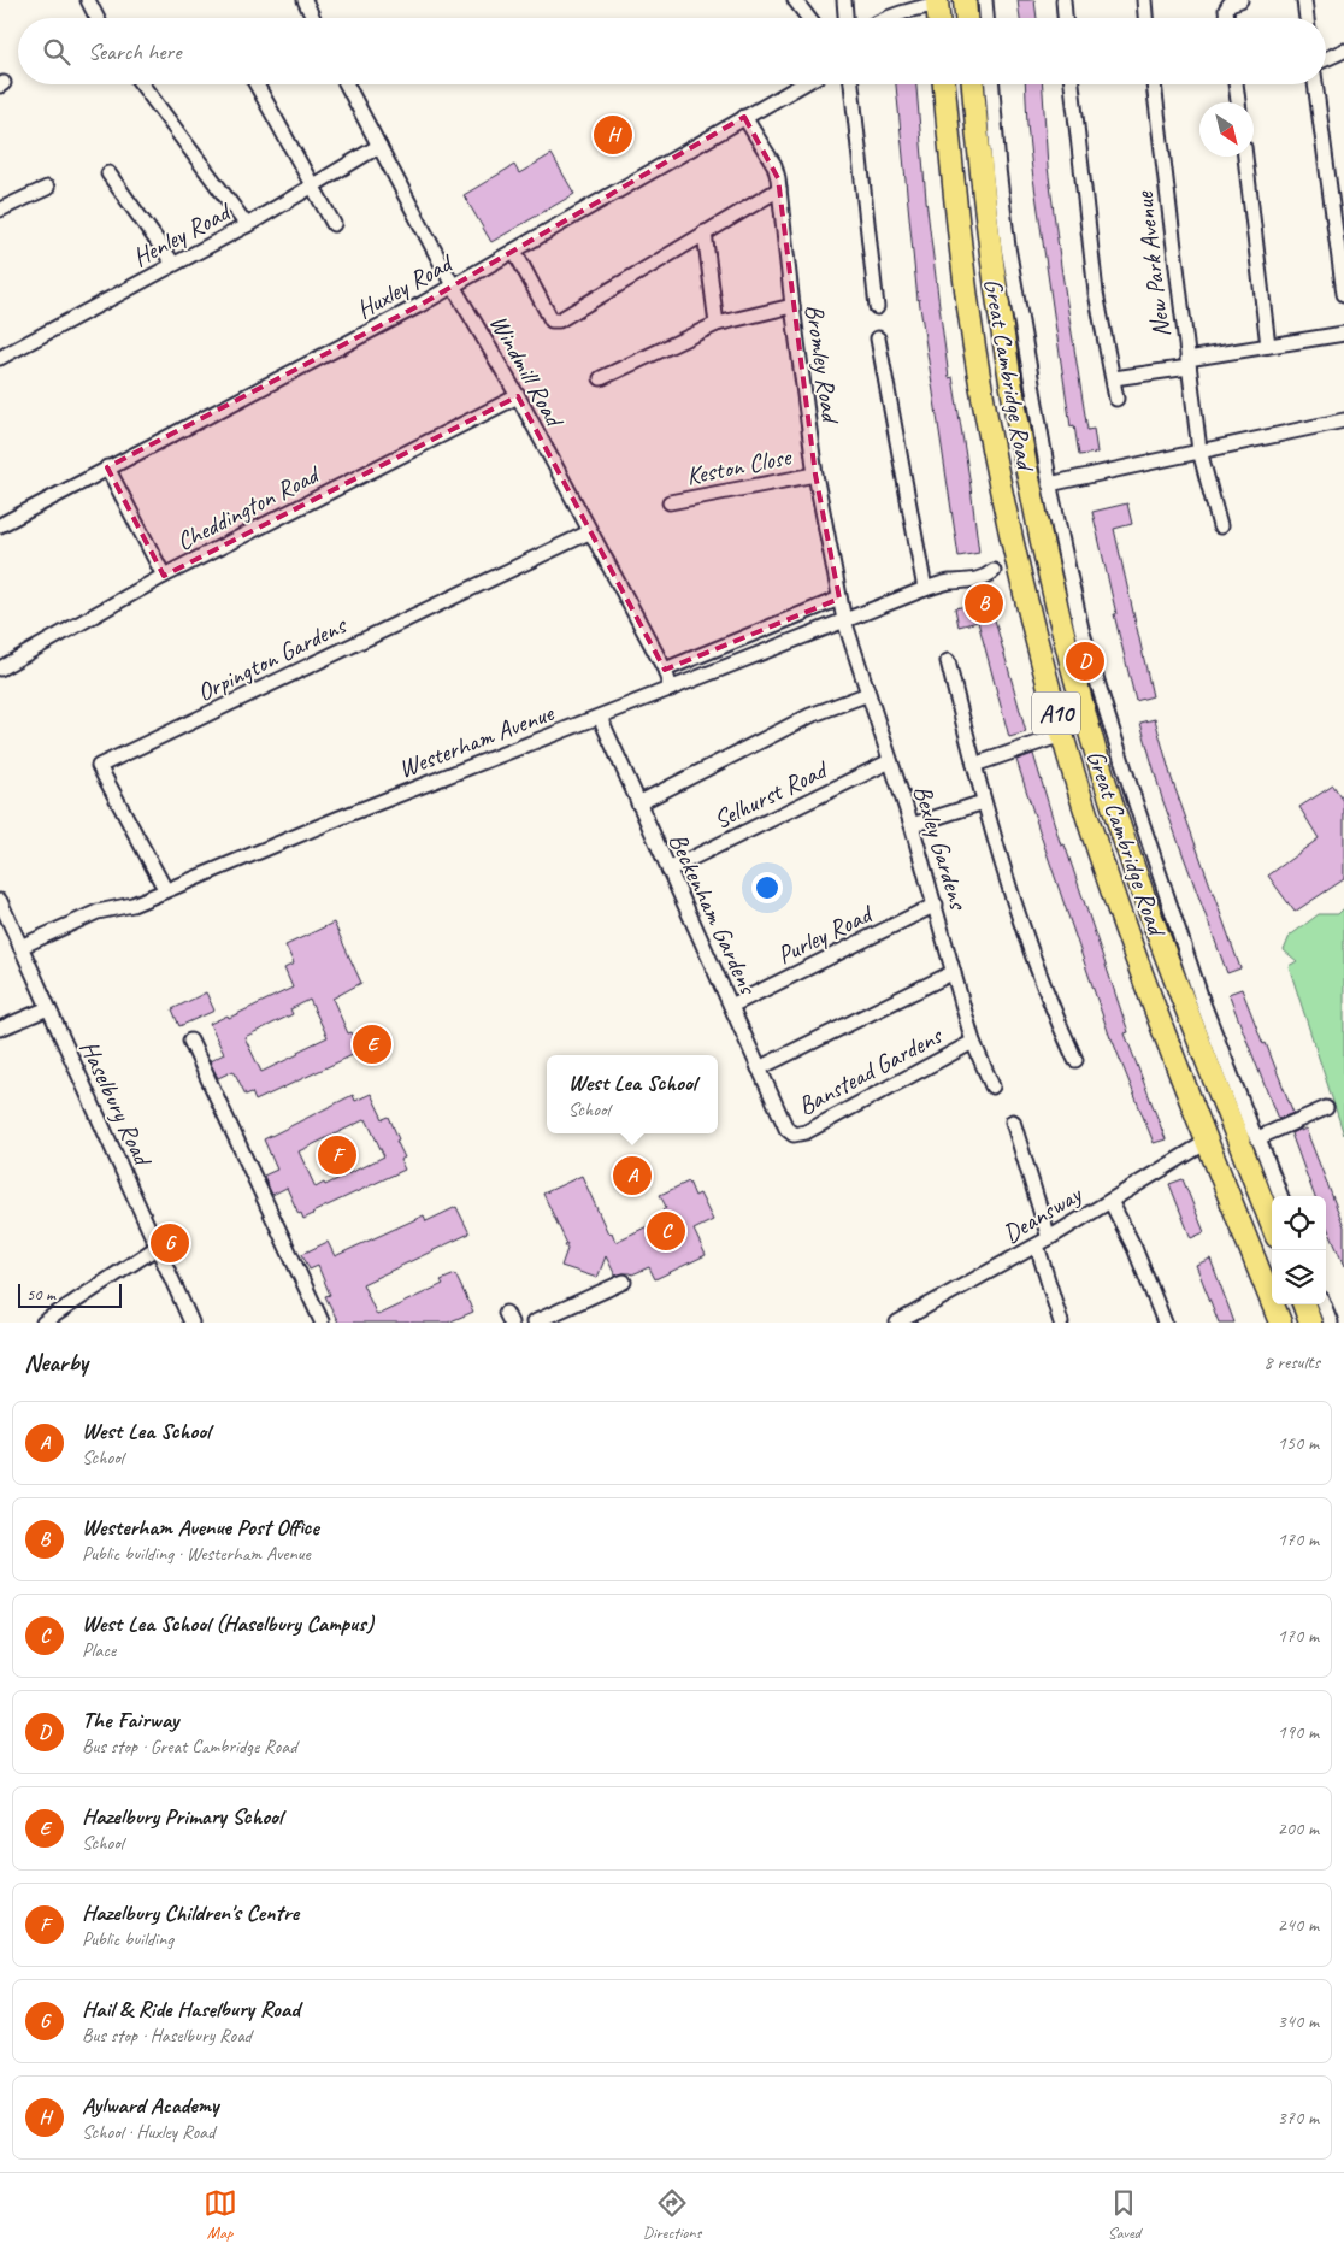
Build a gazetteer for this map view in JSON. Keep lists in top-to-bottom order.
{
  "streets": {
    "highway": ["Great Cambridge Road", "A10"],
    "street": [
      "Henley Road",
      "New Park Avenue",
      "Huxley Road",
      "Bromley Road",
      "Windmill Road",
      "Keston Close",
      "Cheddington Road",
      "Orpington Gardens",
      "Westerham Avenue",
      "Selhurst Road",
      "Bexley Gardens",
      "Beckenham Gardens",
      "Purley Road",
      "Banstead Gardens",
      "Haselbury Road",
      "Deansway"
    ]
  },
  "crossings": [
    ["Henley Road", "Windmill Road"],
    ["Huxley Road", "Bromley Road"],
    ["Huxley Road", "Windmill Road"],
    ["Bromley Road", "Keston Close"],
    ["Bromley Road", "Westerham Avenue"],
    ["Bromley Road", "Bexley Gardens"],
    ["Windmill Road", "Cheddington Road"],
    ["Windmill Road", "Orpington Gardens"],
    ["Windmill Road", "Westerham Avenue"],
    ["Great Cambridge Road", "Westerham Avenue"],
    ["Great Cambridge Road", "Deansway"],
    ["Orpington Gardens", "Westerham Avenue"],
    ["Westerham Avenue", "Bexley Gardens"],
    ["Westerham Avenue", "Beckenham Gardens"],
    ["Westerham Avenue", "Haselbury Road"],
    ["Selhurst Road", "Bexley Gardens"],
    ["Selhurst Road", "Beckenham Gardens"],
    ["Bexley Gardens", "Purley Road"],
    ["Bexley Gardens", "Banstead Gardens"],
    ["Beckenham Gardens", "Purley Road"],
    ["Beckenham Gardens", "Banstead Gardens"]
  ],
  "scale_bar": "50 m",
  "north": "bottom right",
  "page": {
    "search": "Search here",
    "pins": [
      "H",
      "B",
      "D",
      "E",
      "F",
      "A",
      "C",
      "G"
    ],
    "popup": ["West Lea School", "School"],
    "scale": "50 m",
    "heading": ["Nearby", "8 results"],
    "list": [
      {
        "mark": "A",
        "name": "West Lea School",
        "note": "School",
        "value": "150 m"
      },
      {
        "mark": "B",
        "name": "Westerham Avenue Post Office",
        "note": "Public building · Westerham Avenue",
        "value": "170 m"
      },
      {
        "mark": "C",
        "name": "West Lea School (Haselbury Campus)",
        "note": "Place",
        "value": "170 m"
      },
      {
        "mark": "D",
        "name": "The Fairway",
        "note": "Bus stop · Great Cambridge Road",
        "value": "190 m"
      },
      {
        "mark": "E",
        "name": "Hazelbury Primary School",
        "note": "School",
        "value": "200 m"
      },
      {
        "mark": "F",
        "name": "Hazelbury Children's Centre",
        "note": "Public building",
        "value": "240 m"
      },
      {
        "mark": "G",
        "name": "Hail & Ride Haselbury Road",
        "note": "Bus stop · Haselbury Road",
        "value": "340 m"
      },
      {
        "mark": "H",
        "name": "Aylward Academy",
        "note": "School · Huxley Road",
        "value": "370 m"
      }
    ],
    "nav": ["Map", "Directions", "Saved"]
  }
}
